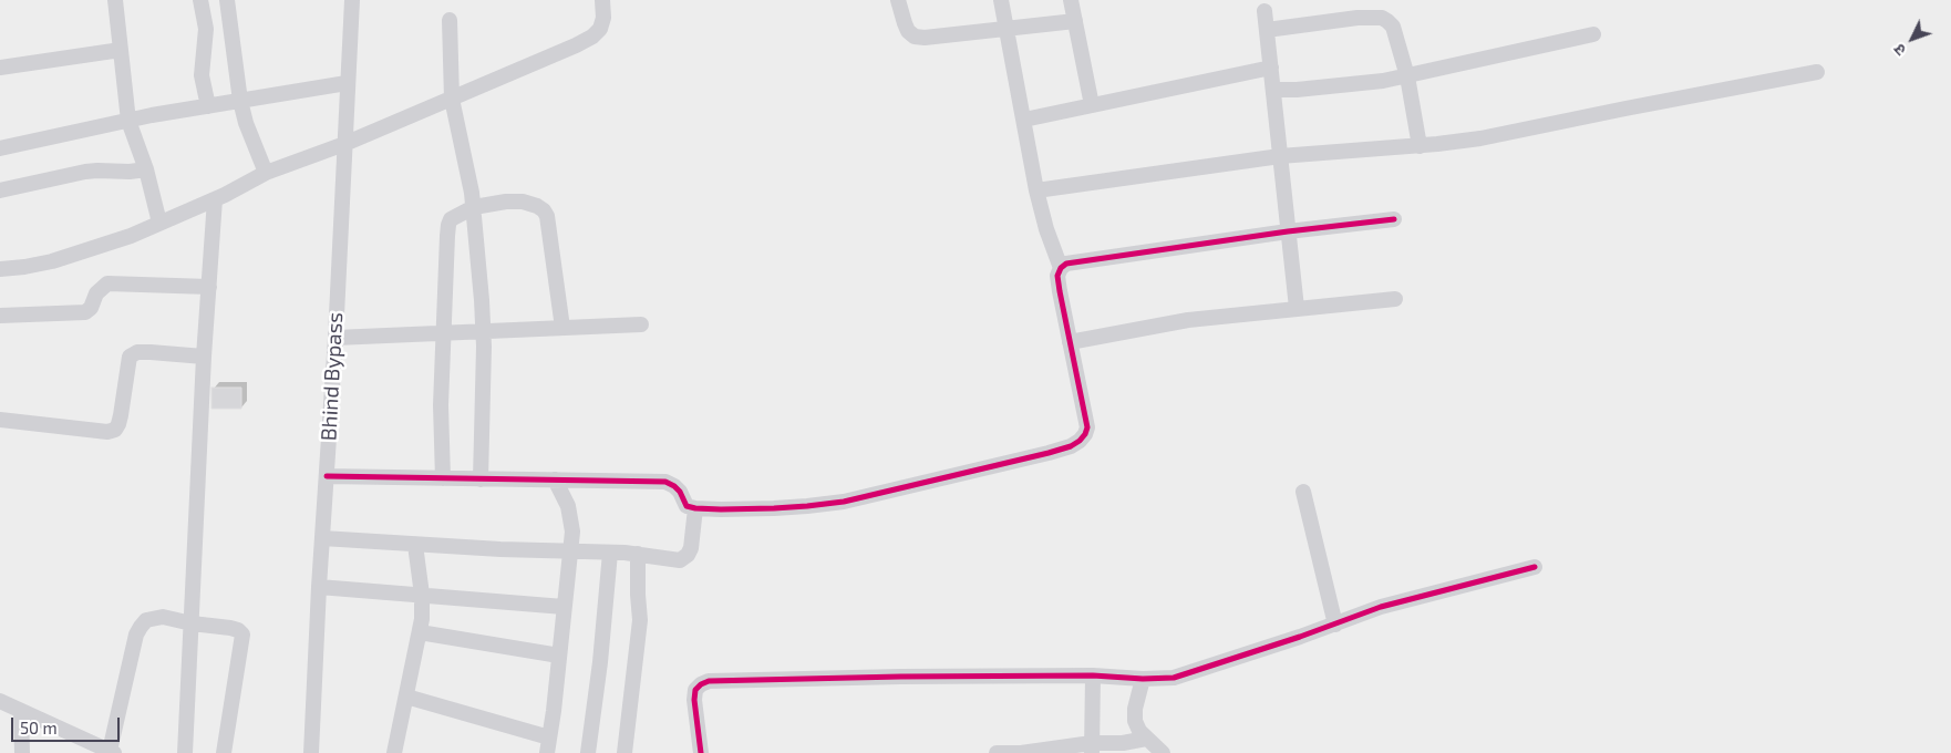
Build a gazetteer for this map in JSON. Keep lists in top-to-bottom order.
{
  "streets": {
    "street": ["Bhind Bypass"]
  },
  "scale_bar": "50 m",
  "north": "bottom left"
}
